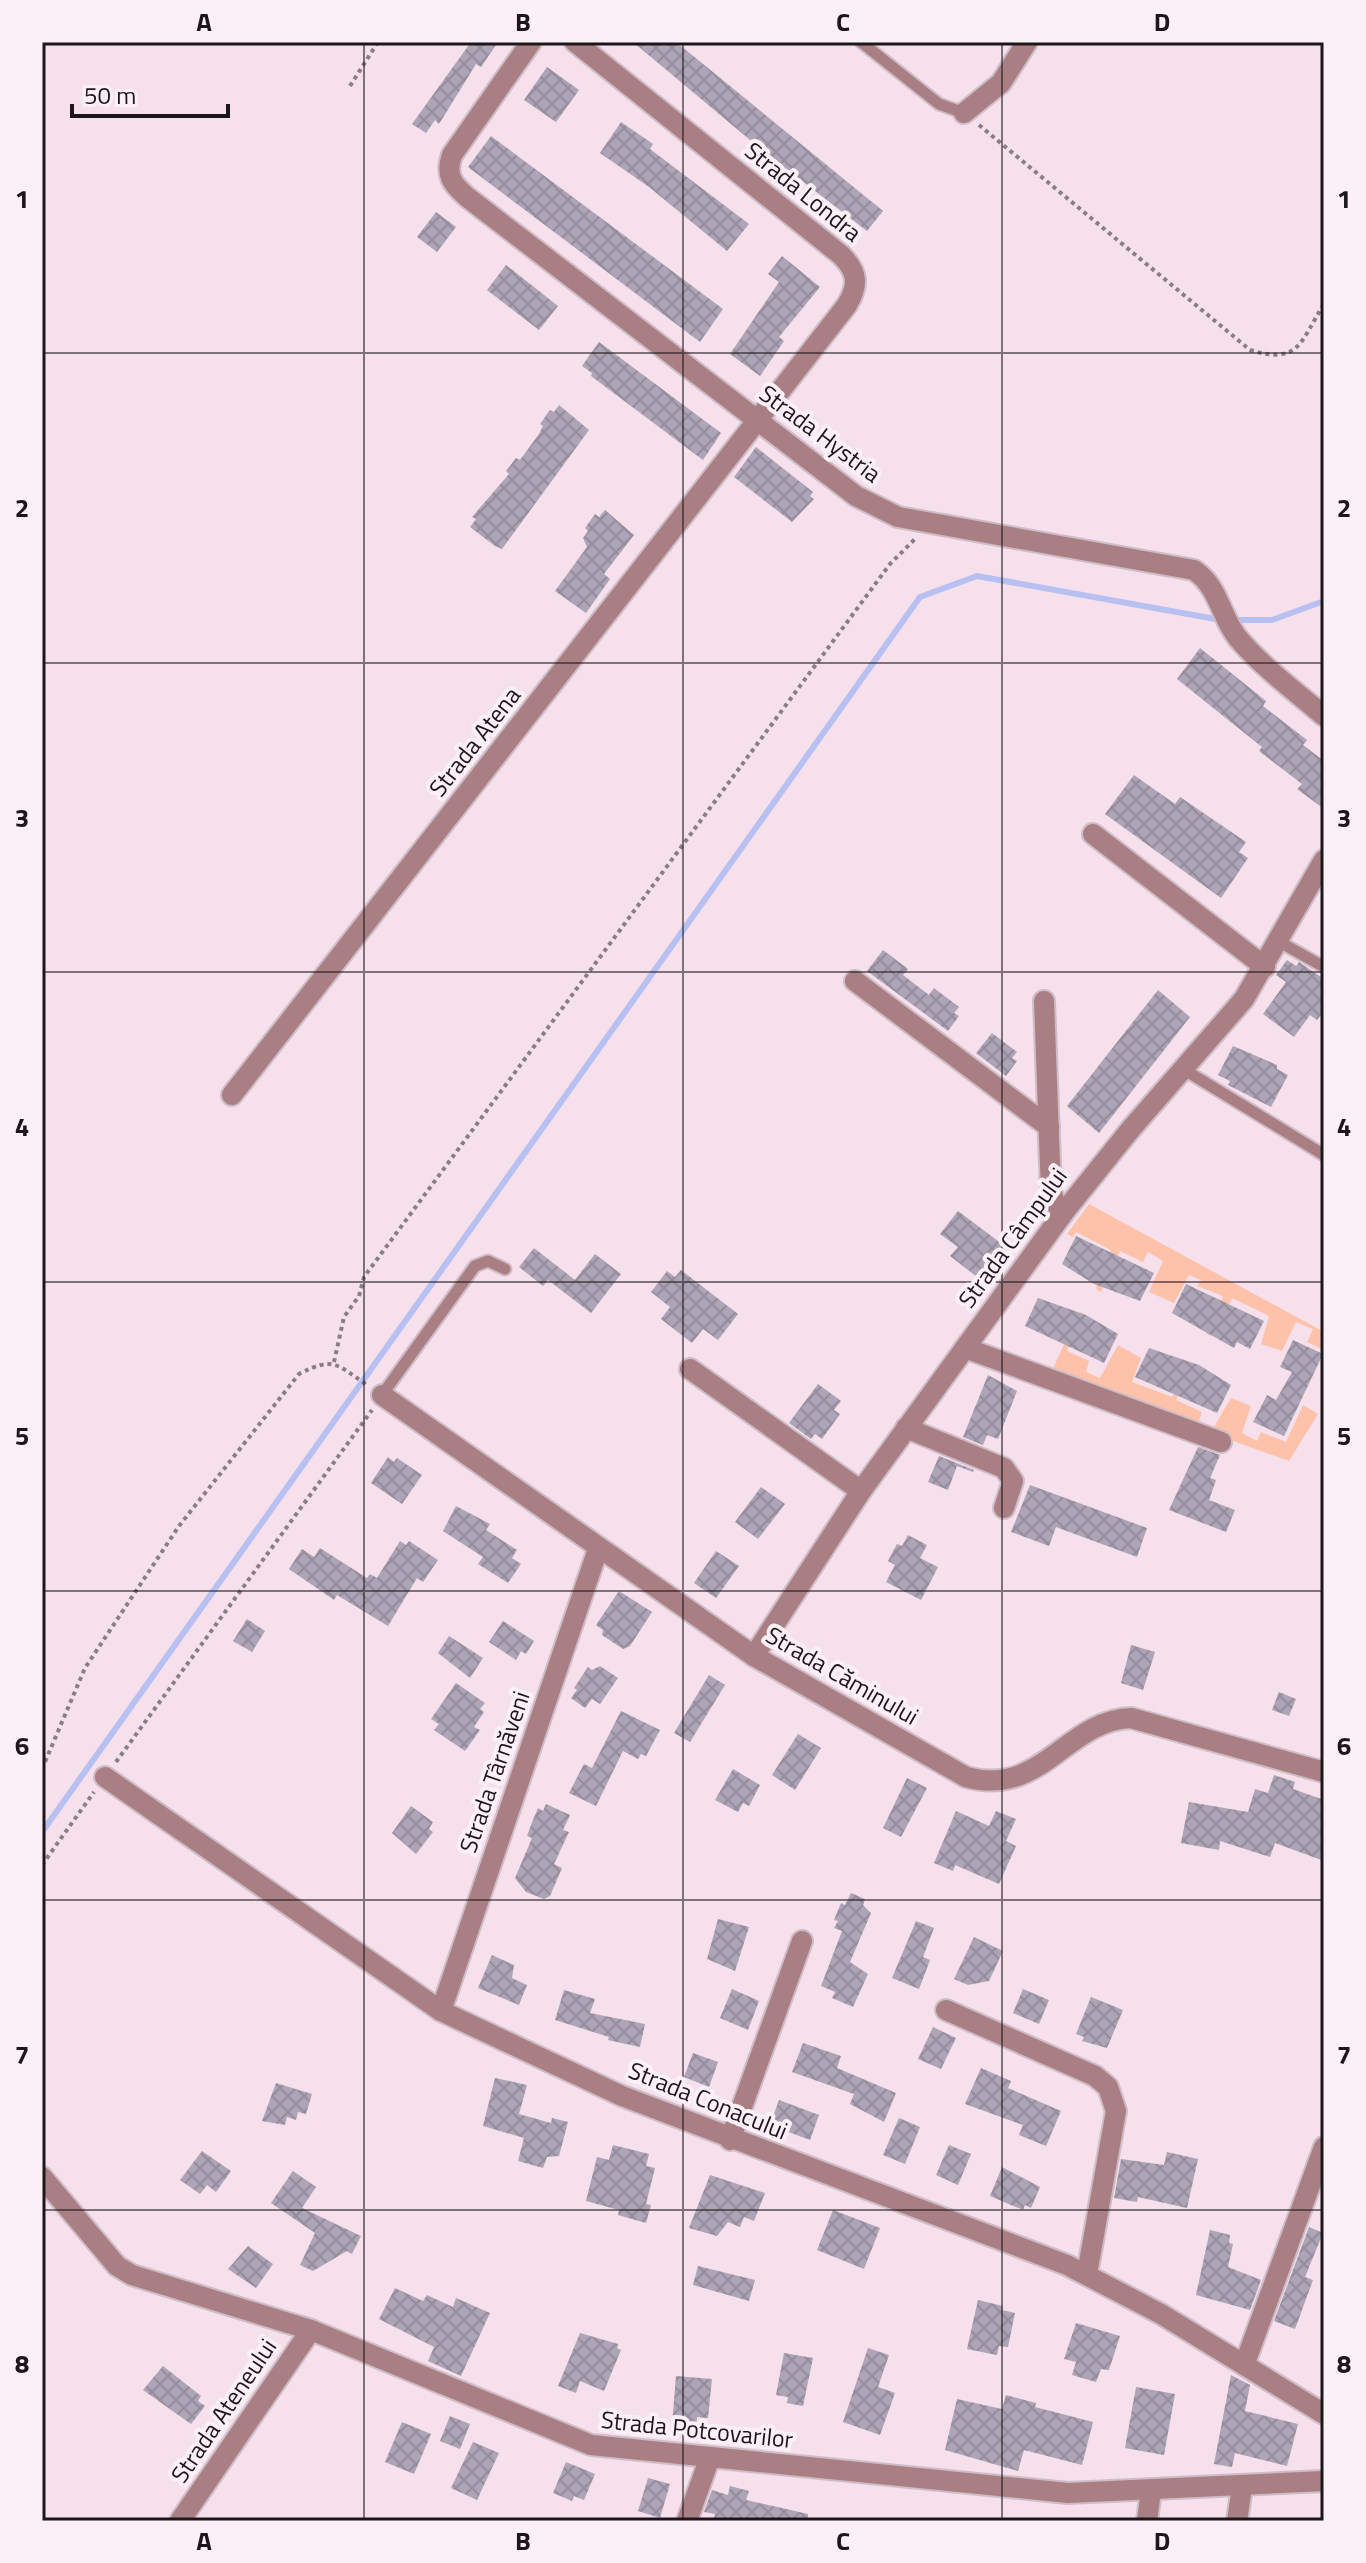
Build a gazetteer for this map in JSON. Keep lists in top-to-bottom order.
{
  "streets": {
    "street": [
      "Strada Londra",
      "Strada Hystria",
      "Strada Atena",
      "Strada Câmpului",
      "Strada Căminului",
      "Strada Târnăveni",
      "Strada Conacului",
      "Strada Ateneului",
      "Strada Potcovarilor"
    ]
  },
  "crossings": [
    ["Strada Londra", "Strada Hystria"],
    ["Strada Londra", "Strada Atena"],
    ["Strada Hystria", "Strada Atena"],
    ["Strada Câmpului", "Strada Căminului"],
    ["Strada Căminului", "Strada Târnăveni"],
    ["Strada Târnăveni", "Strada Conacului"],
    ["Strada Ateneului", "Strada Potcovarilor"]
  ],
  "scale_bar": "50 m",
  "grid": {
    "columns": [
      "A",
      "B",
      "C",
      "D"
    ],
    "rows": [
      "1",
      "2",
      "3",
      "4",
      "5",
      "6",
      "7",
      "8"
    ]
  }
}
